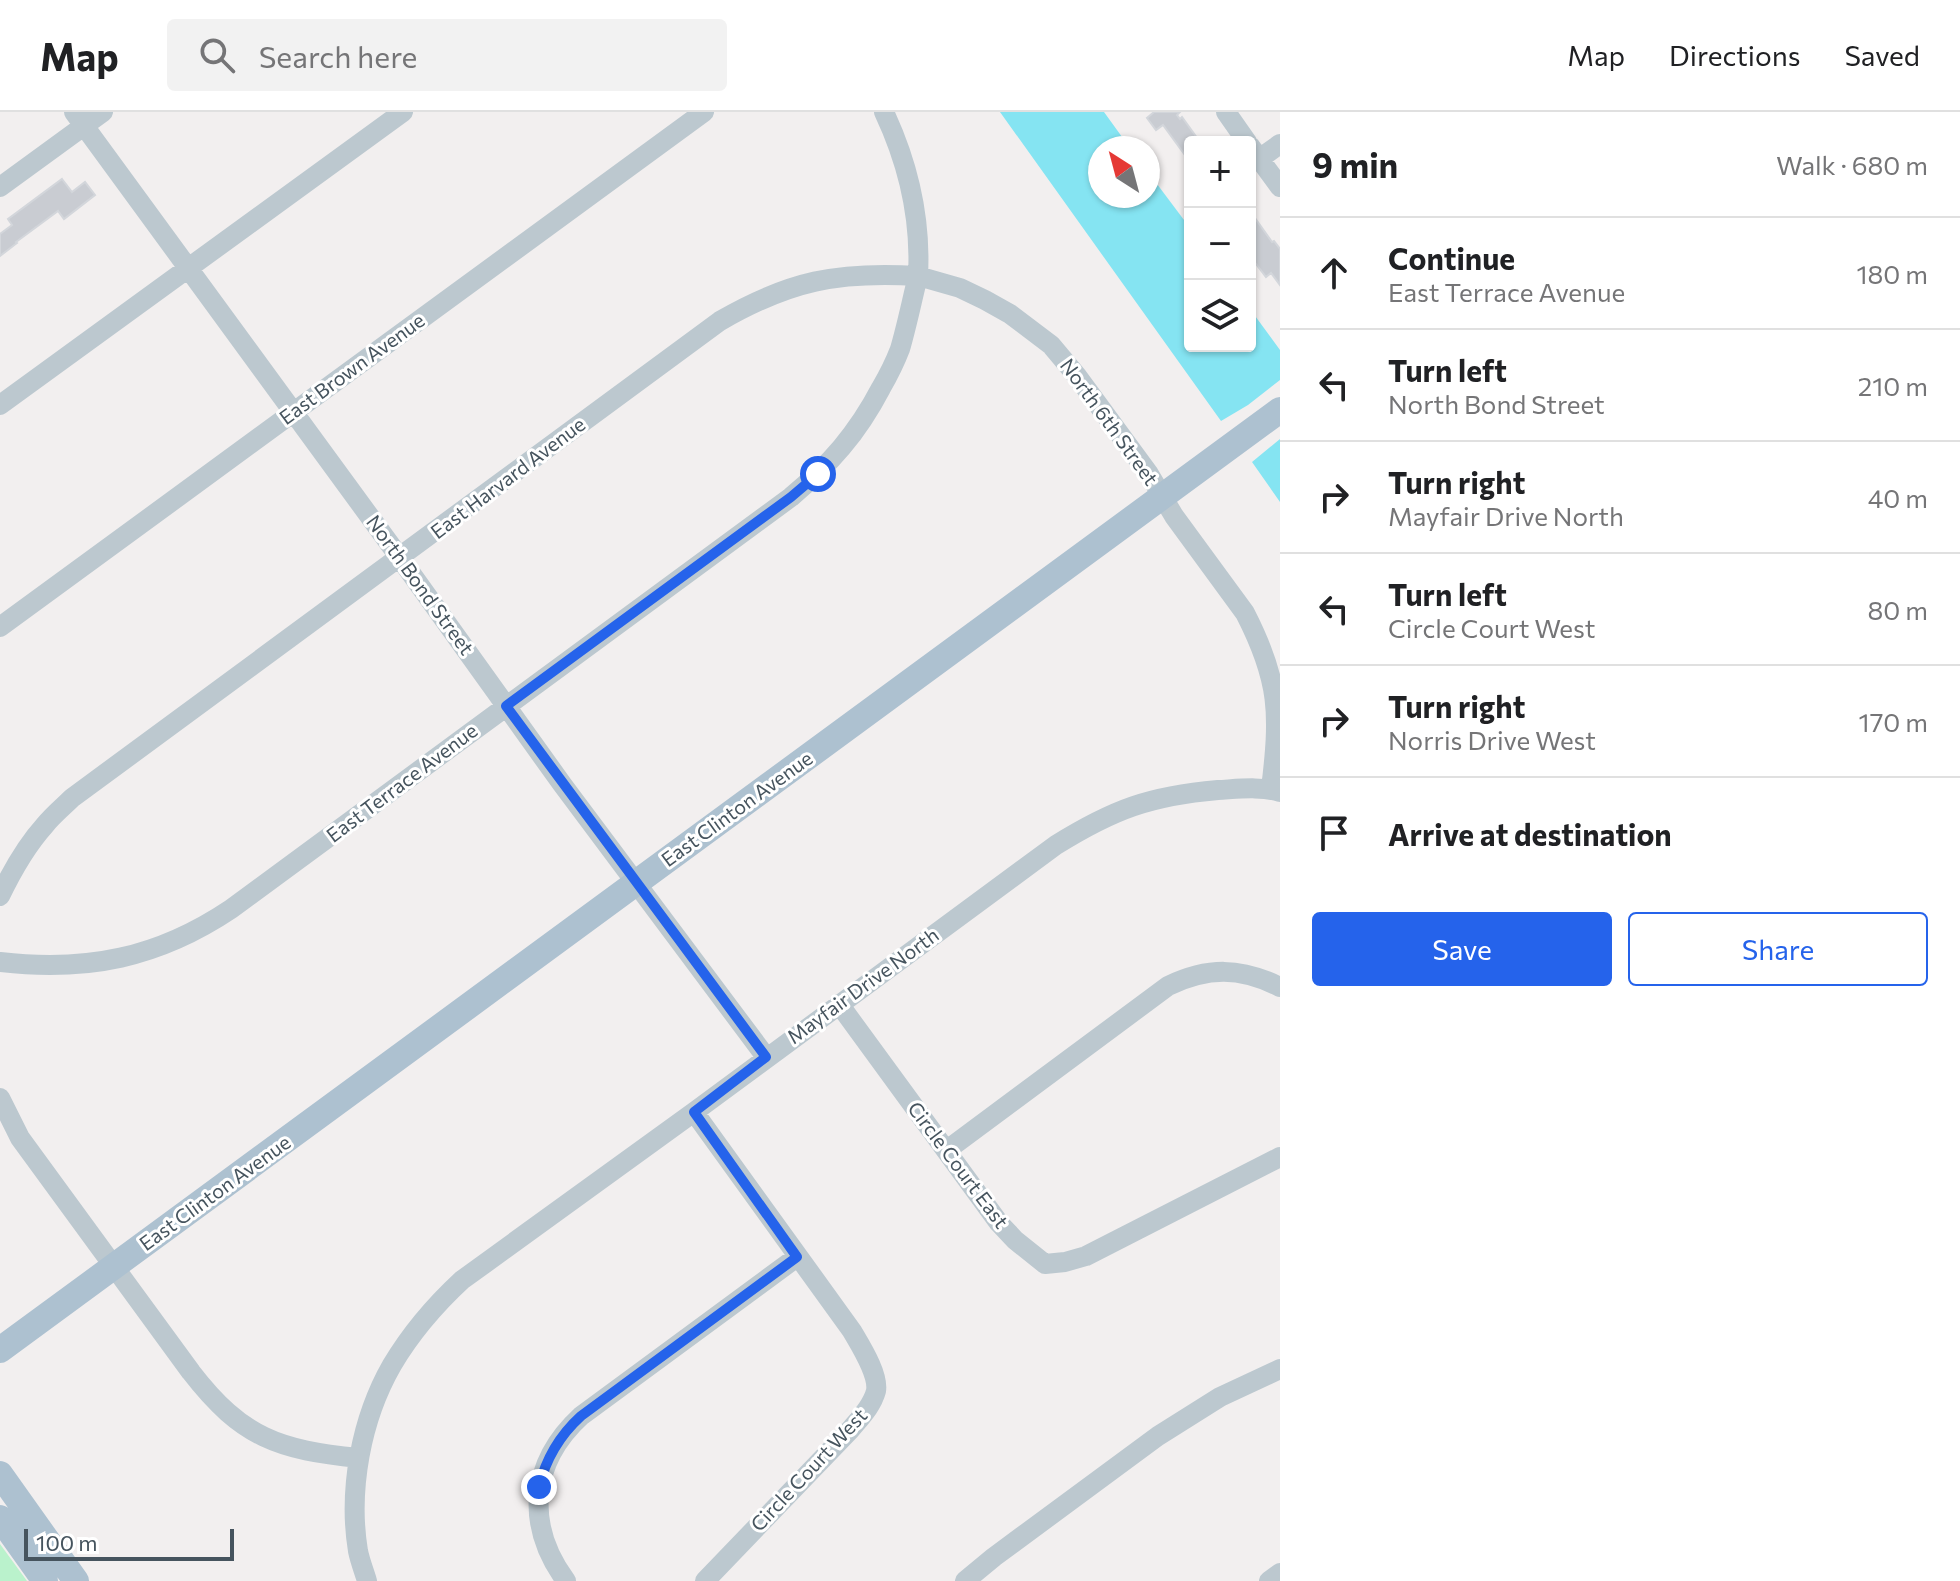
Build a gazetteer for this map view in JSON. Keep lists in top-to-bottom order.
{
  "streets": {
    "main road": ["East Clinton Avenue"],
    "street": [
      "East Brown Avenue",
      "North 6th Street",
      "East Harvard Avenue",
      "North Bond Street",
      "East Terrace Avenue",
      "Mayfair Drive North",
      "Circle Court East",
      "Circle Court West"
    ]
  },
  "crossings": [
    ["East Brown Avenue", "North Bond Street"],
    ["North 6th Street", "East Harvard Avenue"],
    ["North 6th Street", "East Terrace Avenue"],
    ["North 6th Street", "East Clinton Avenue"],
    ["North 6th Street", "Mayfair Drive North"],
    ["East Harvard Avenue", "North Bond Street"],
    ["East Harvard Avenue", "East Terrace Avenue"],
    ["North Bond Street", "East Terrace Avenue"],
    ["North Bond Street", "East Clinton Avenue"],
    ["North Bond Street", "Mayfair Drive North"],
    ["Mayfair Drive North", "Circle Court East"],
    ["Mayfair Drive North", "Circle Court West"]
  ],
  "scale_bar": "100 m",
  "north": "top left",
  "page": {
    "header": "Map",
    "search": "Search here",
    "nav": ["Map", "Directions", "Saved"],
    "heading": ["9 min", "Walk · 680 m"],
    "map_buttons": ["+", "−"],
    "list": [
      ["Continue", "East Terrace Avenue", "180 m"],
      ["Turn left", "North Bond Street", "210 m"],
      ["Turn right", "Mayfair Drive North", "40 m"],
      ["Turn left", "Circle Court West", "80 m"],
      ["Turn right", "Norris Drive West", "170 m"],
      "Arrive at destination"
    ],
    "buttons": ["Save", "Share"],
    "scale": "100 m"
  }
}
